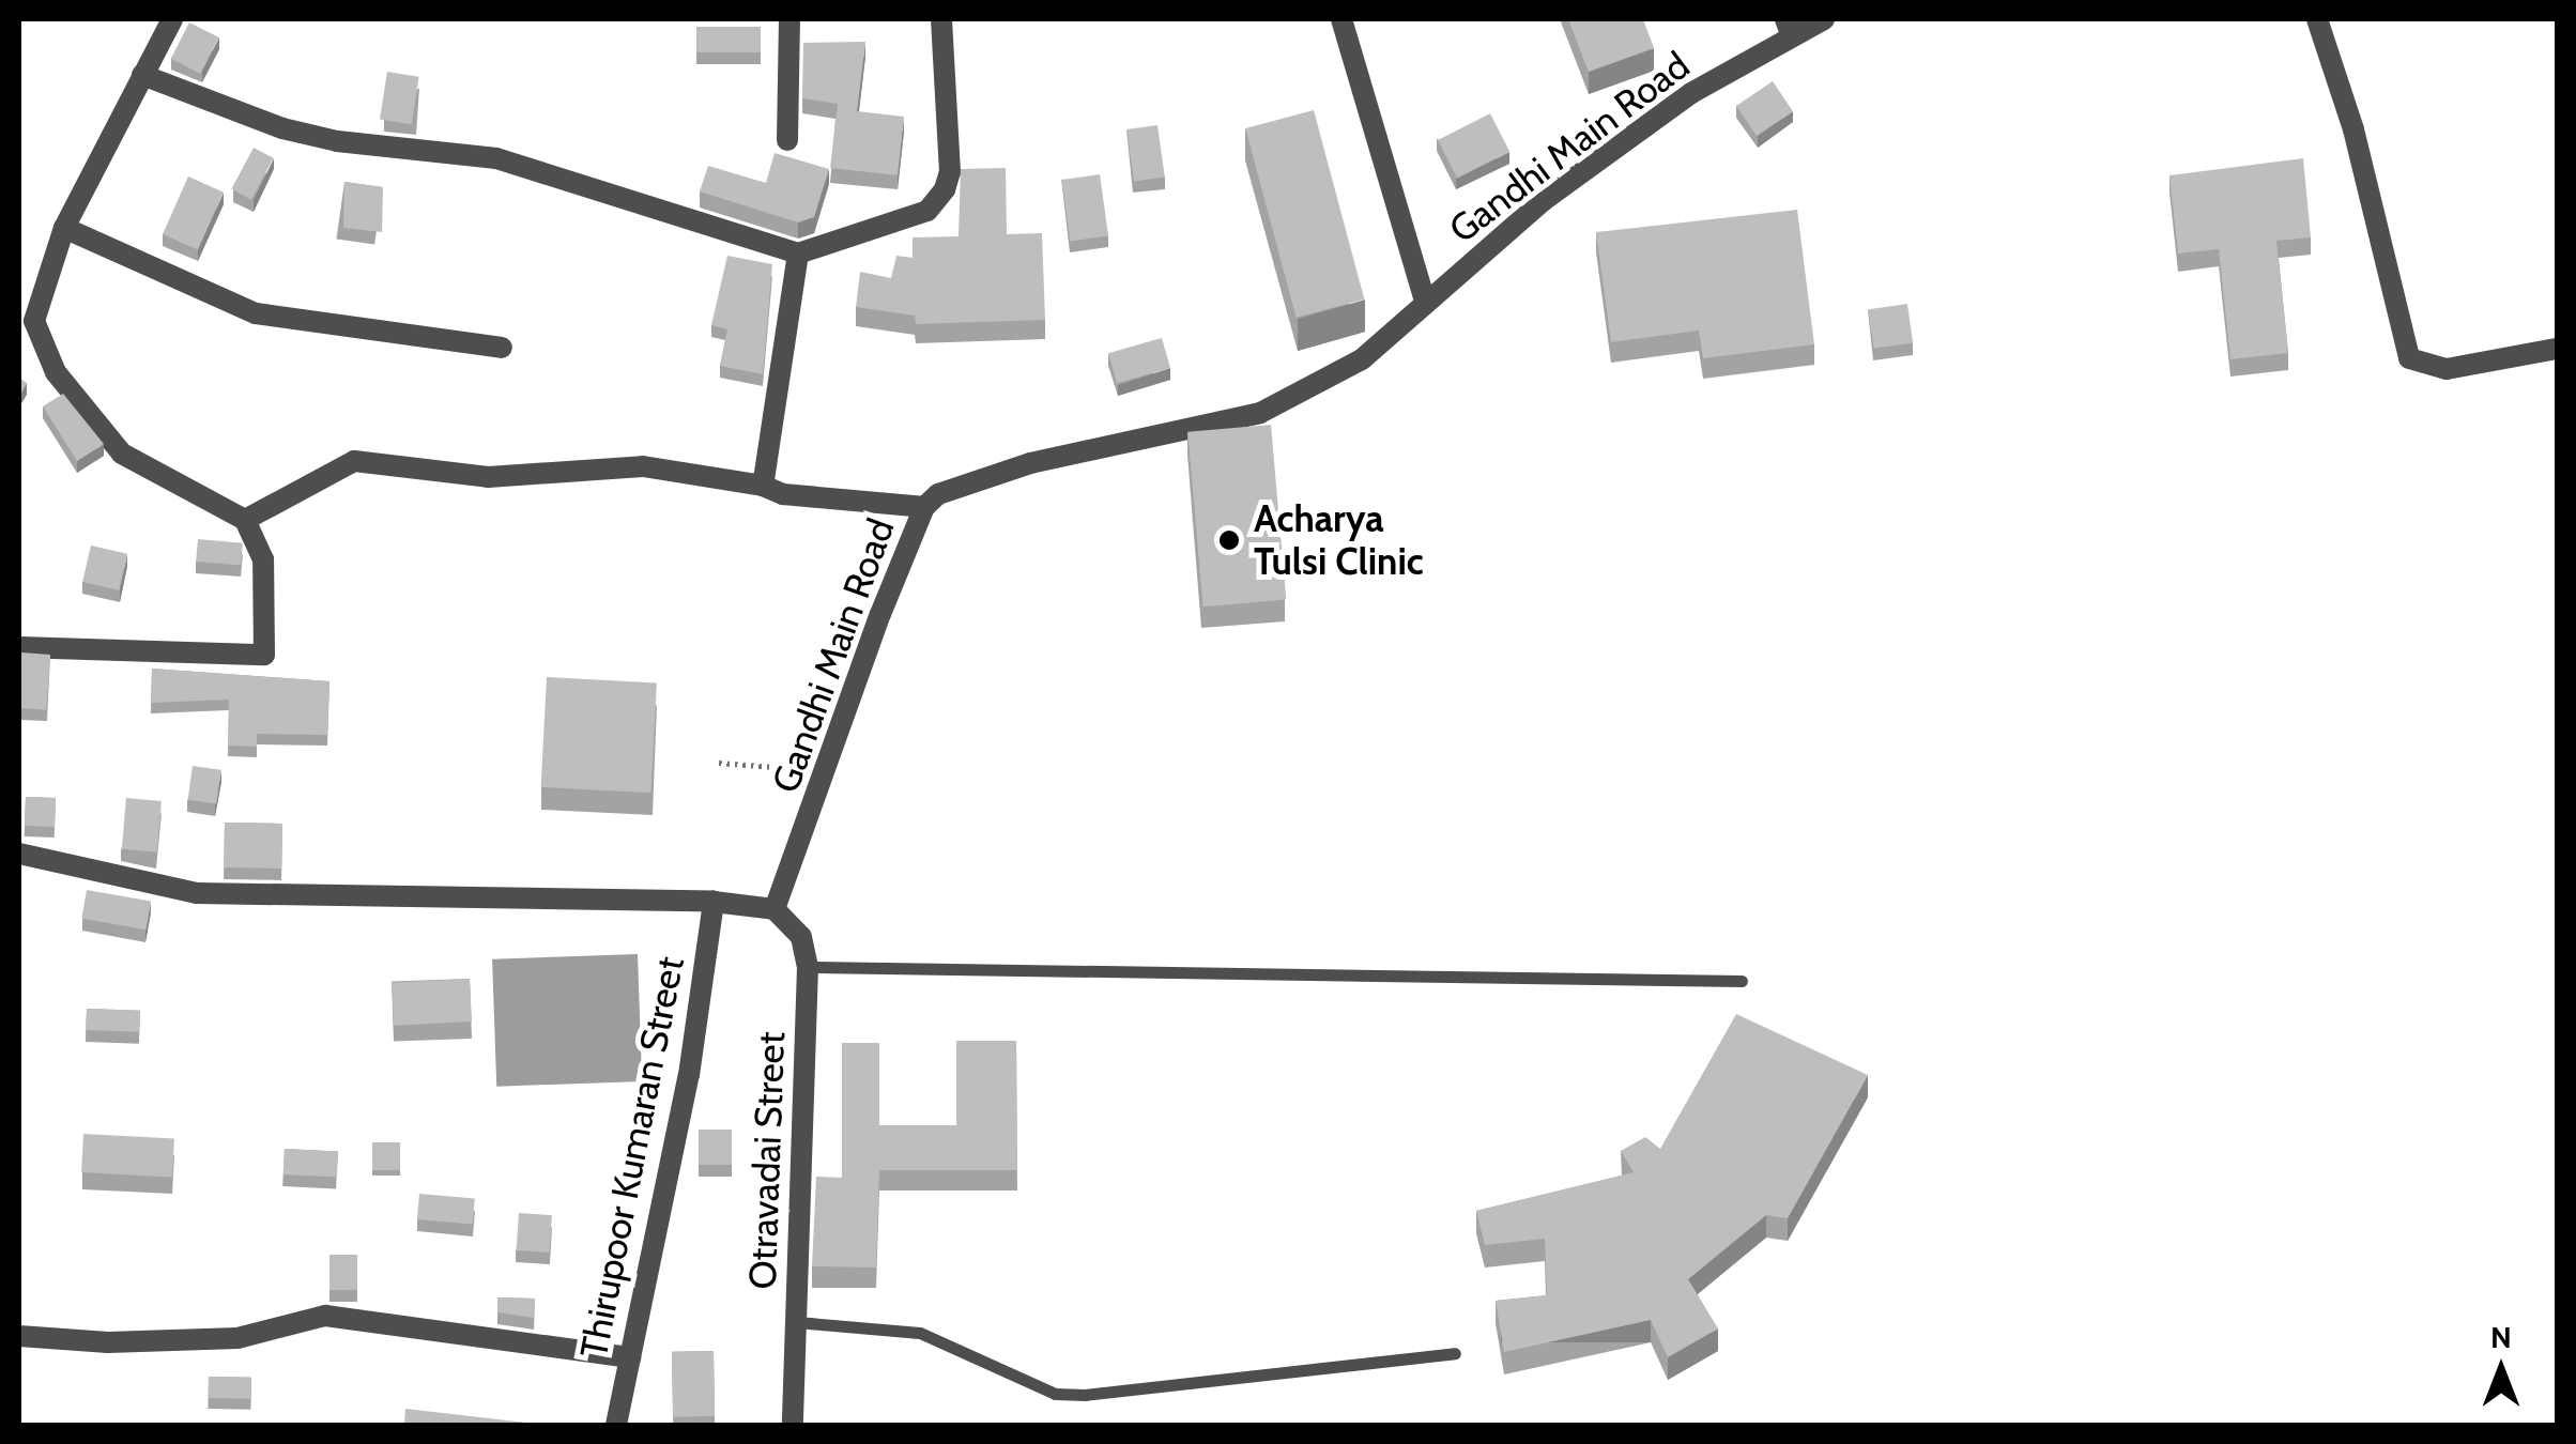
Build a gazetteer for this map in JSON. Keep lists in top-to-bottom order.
{
  "streets": {
    "street": ["Gandhi Main Road", "Thirupoor Kumaran Street", "Otravadai Street"]
  },
  "crossings": [
    ["Gandhi Main Road", "Otravadai Street"]
  ],
  "places": ["Acharya Tulsi Clinic"],
  "north": "top"
}
